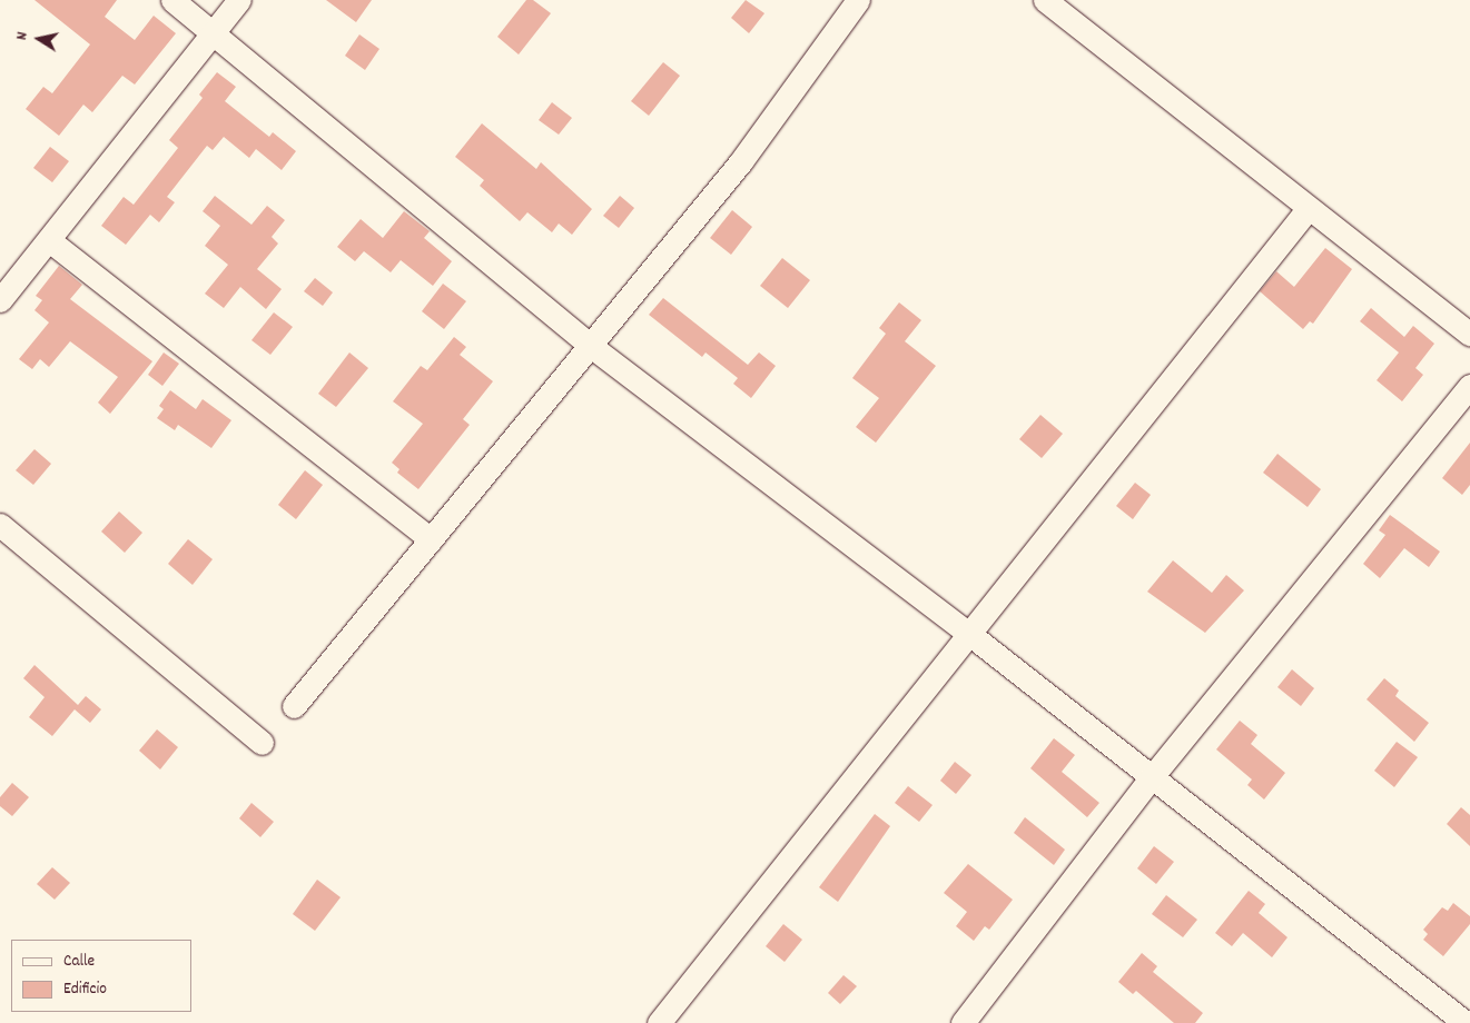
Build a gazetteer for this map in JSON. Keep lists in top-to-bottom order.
{
  "legend": ["Calle", "Edificio"],
  "north": "left"
}
